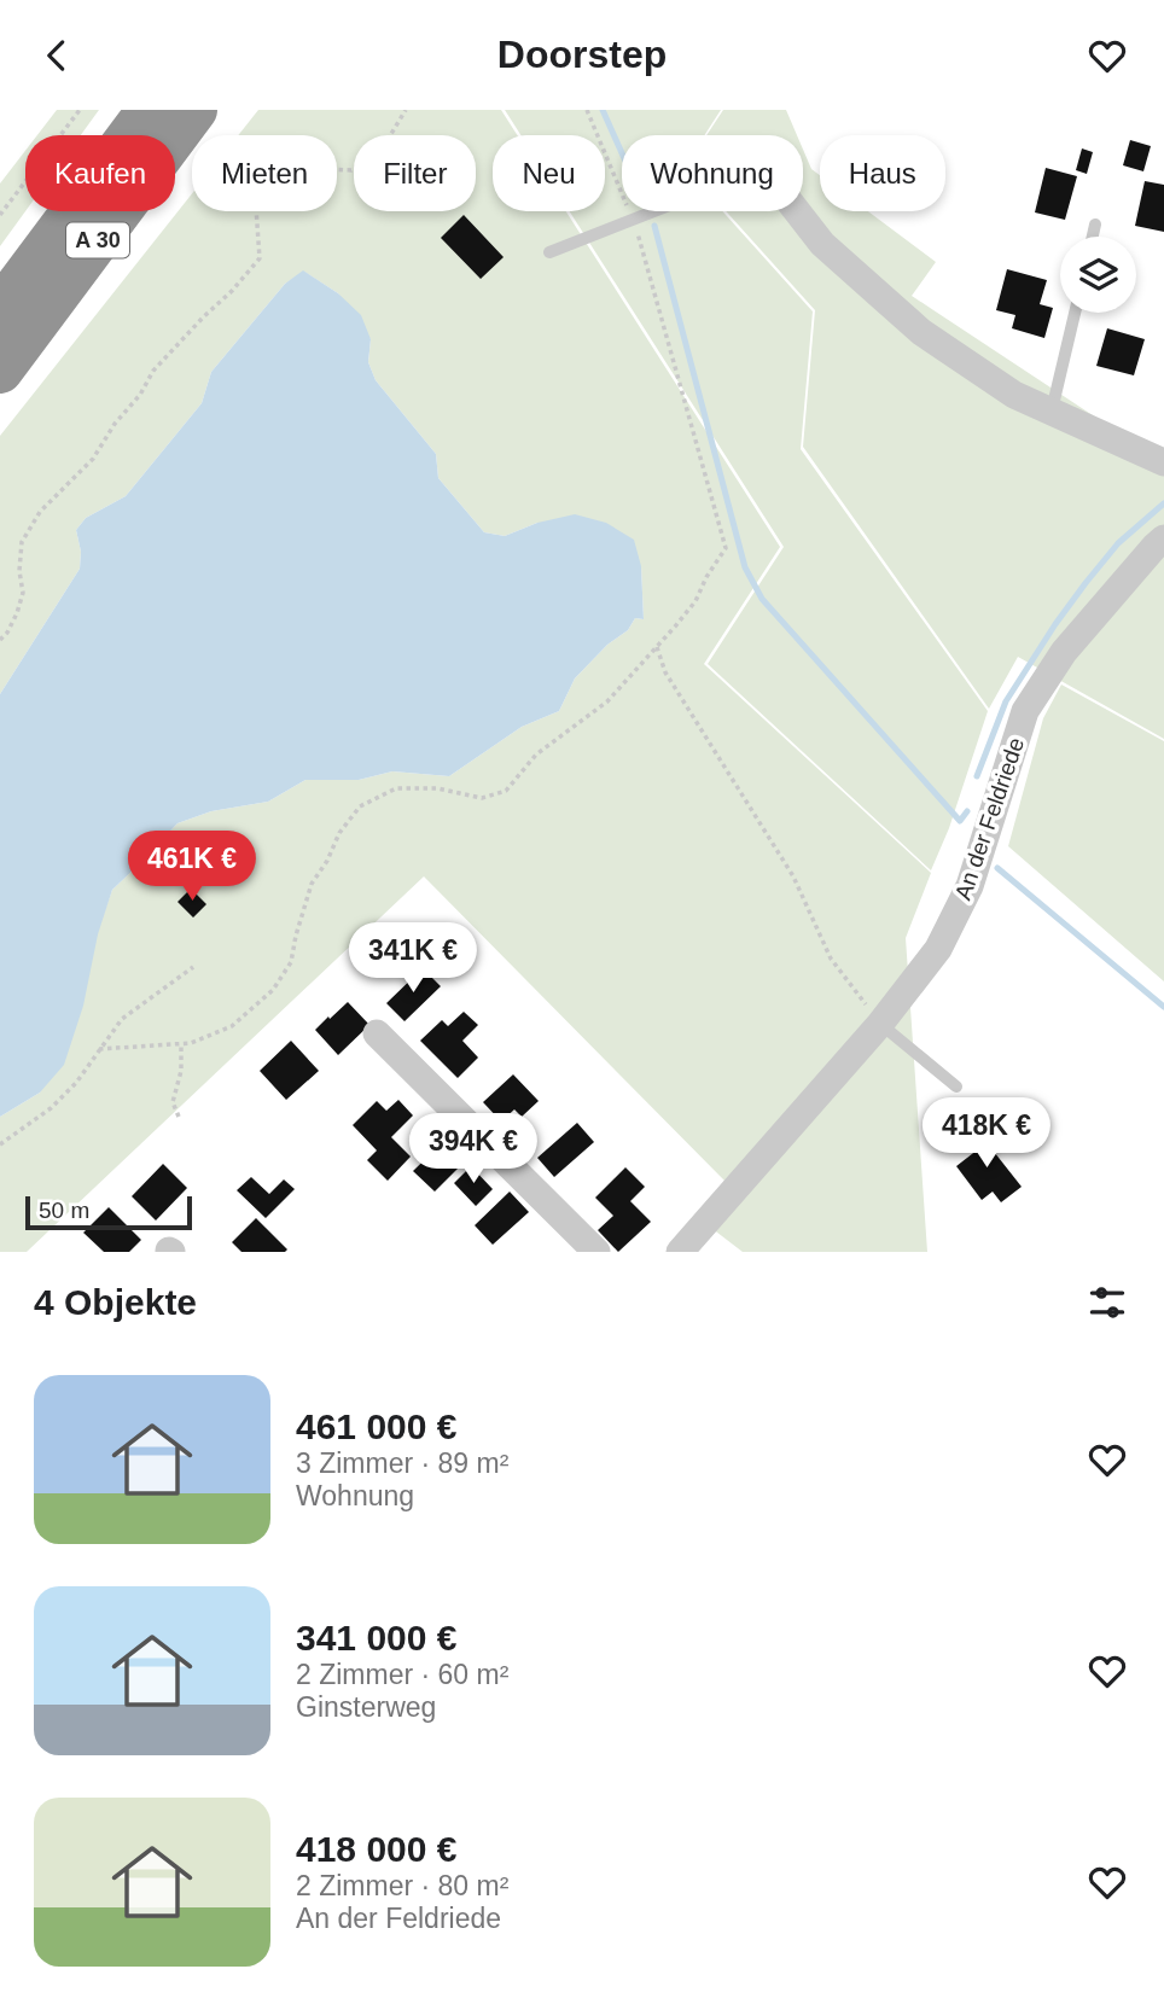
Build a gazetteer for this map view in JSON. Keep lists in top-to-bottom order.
{
  "streets": {
    "highway": ["A 30"],
    "street": ["An der Feldriede"]
  },
  "scale_bar": "50 m",
  "page": {
    "header": "Doorstep",
    "chip": [
      "Kaufen",
      "Mieten",
      "Filter",
      "Neu",
      "Wohnung",
      "Haus"
    ],
    "price": [
      "461K €",
      "341K €",
      "418K €",
      "394K €"
    ],
    "scale": "50 m",
    "heading": "4 Objekte",
    "list": [
      {
        "name": "461 000 €",
        "note": "3 Zimmer · 89 m² · Wohnung"
      },
      {
        "name": "341 000 €",
        "note": "2 Zimmer · 60 m² · Ginsterweg"
      },
      {
        "name": "418 000 €",
        "note": "2 Zimmer · 80 m² · An der Feldriede"
      }
    ]
  }
}
